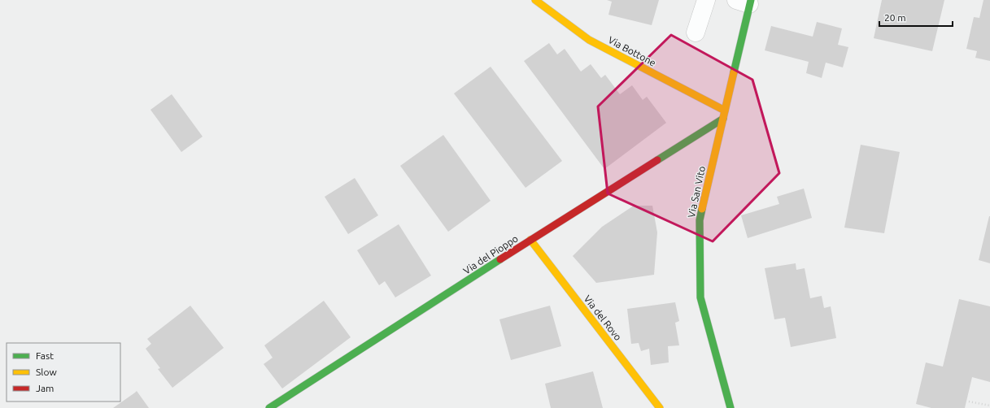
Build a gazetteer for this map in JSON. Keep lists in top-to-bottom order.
{
  "streets": {
    "street": [
      "Via Bottone",
      "Via San Vito",
      "Via del Pioppo",
      "Via del Rovo"
    ]
  },
  "crossings": [
    ["Via Bottone", "Via San Vito"],
    ["Via San Vito", "Via del Pioppo"],
    ["Via del Pioppo", "Via del Rovo"]
  ],
  "legend": ["Fast", "Slow", "Jam"],
  "scale_bar": "20 m"
}
